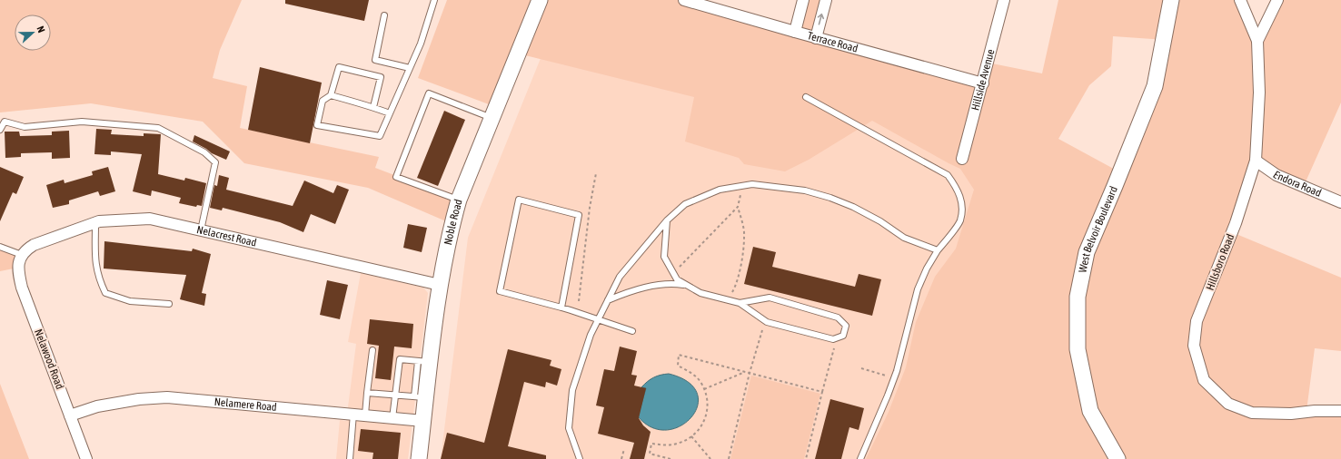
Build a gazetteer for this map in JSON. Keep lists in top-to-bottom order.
{
  "streets": {
    "main road": ["Noble Road", "West Belvoir Boulevard"],
    "street": [
      "Terrace Road",
      "Hillside Avenue",
      "Endora Road",
      "Nelacrest Road",
      "Hillsboro Road",
      "Nelawood Road",
      "Nelamere Road"
    ]
  },
  "crossings": [
    ["Terrace Road", "Hillside Avenue"],
    ["Endora Road", "Hillsboro Road"],
    ["Noble Road", "Nelacrest Road"],
    ["Noble Road", "Nelamere Road"],
    ["Nelacrest Road", "Nelawood Road"],
    ["Nelawood Road", "Nelamere Road"]
  ],
  "north": "right"
}
